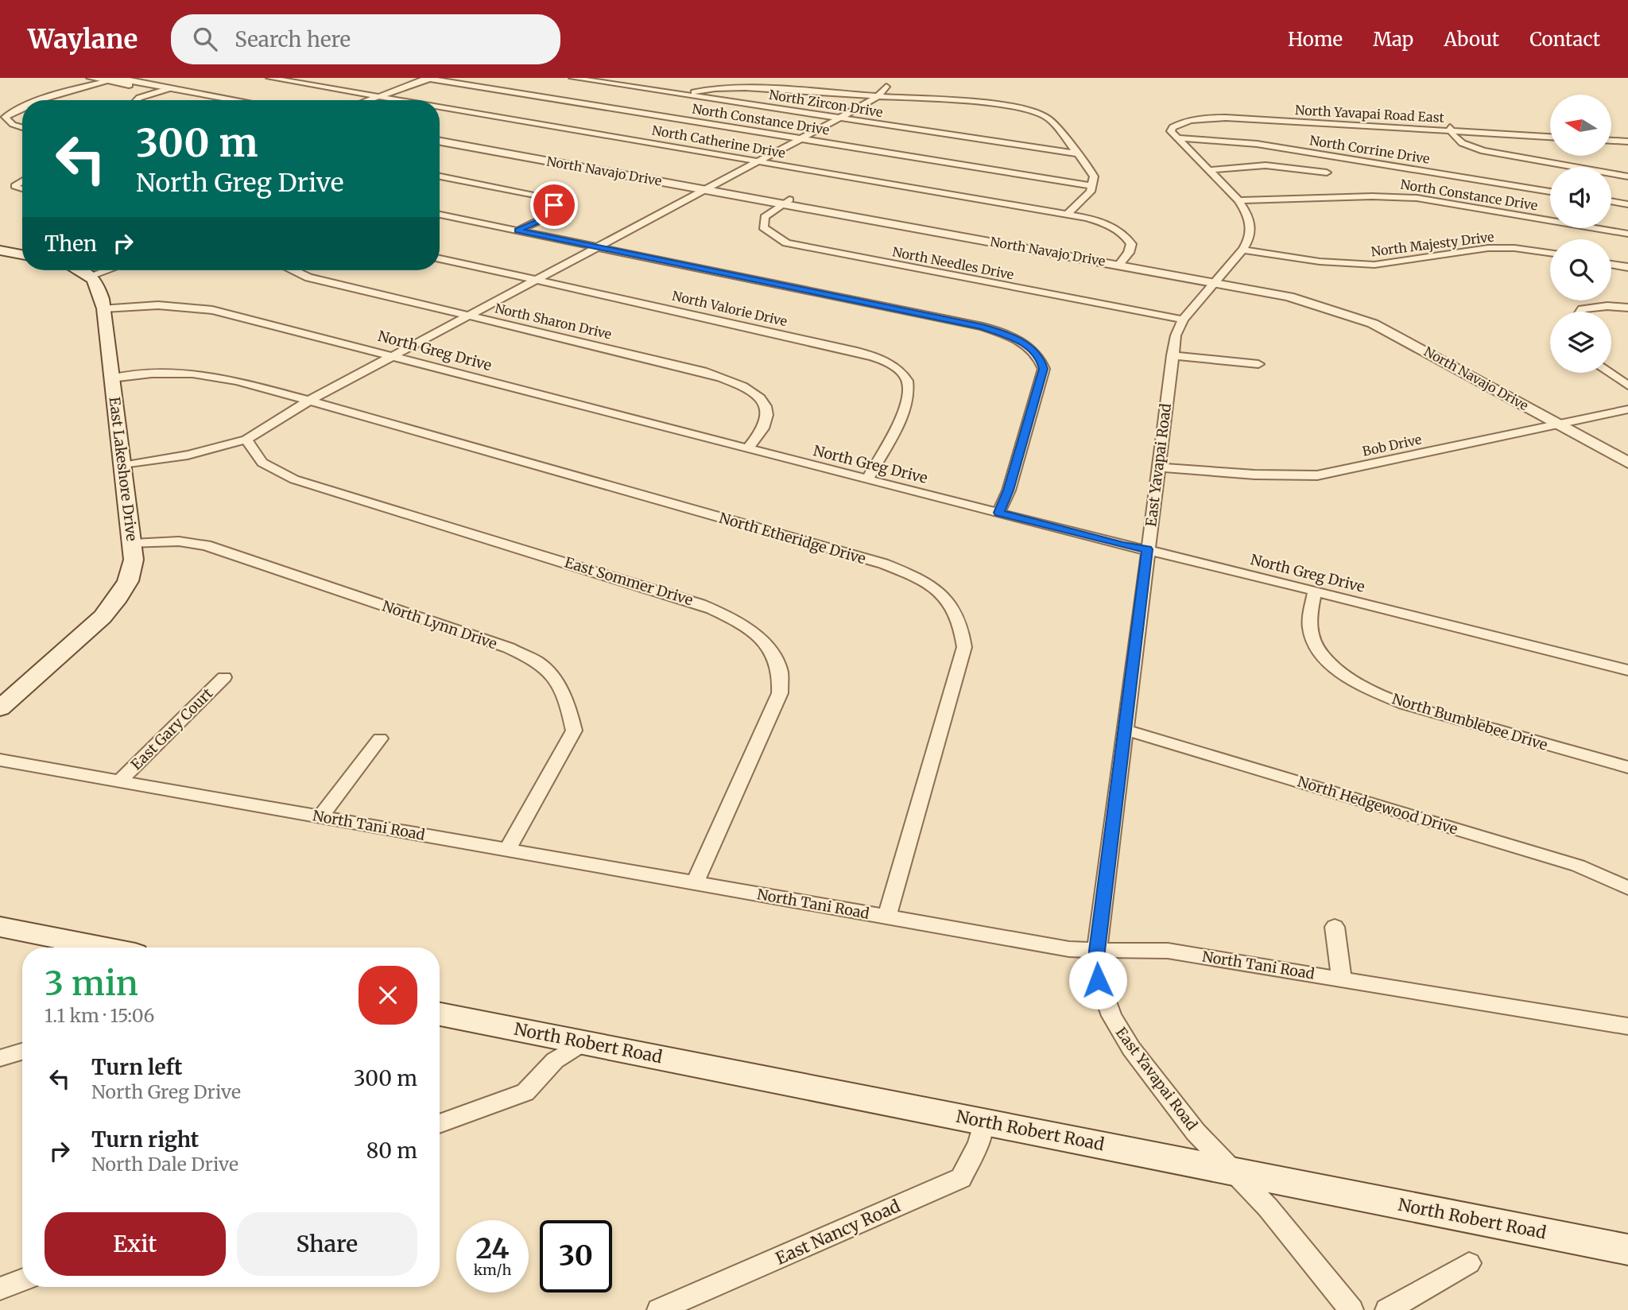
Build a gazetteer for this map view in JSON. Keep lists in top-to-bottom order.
{
  "streets": {
    "main road": ["East Lakeshore Drive", "North Robert Road"],
    "street": [
      "North Zircon Drive",
      "North Yavapai Road East",
      "North Constance Drive",
      "North Catherine Drive",
      "North Corrine Drive",
      "North Navajo Drive",
      "North Majesty Drive",
      "North Needles Drive",
      "North Valorie Drive",
      "North Sharon Drive",
      "North Greg Drive",
      "Bob Drive",
      "East Yavapai Road",
      "North Etheridge Drive",
      "East Sommer Drive",
      "North Lynn Drive",
      "North Bumblebee Drive",
      "East Gary Court",
      "North Hedgewood Drive",
      "North Tani Road",
      "East Nancy Road"
    ]
  },
  "crossings": [
    ["North Yavapai Road East", "North Corrine Drive"],
    ["North Yavapai Road East", "East Yavapai Road"],
    ["North Constance Drive", "East Yavapai Road"],
    ["North Catherine Drive", "North Navajo Drive"],
    ["North Corrine Drive", "East Yavapai Road"],
    ["North Navajo Drive", "North Needles Drive"],
    ["North Navajo Drive", "Bob Drive"],
    ["North Navajo Drive", "East Yavapai Road"],
    ["North Majesty Drive", "East Yavapai Road"],
    ["North Needles Drive", "East Yavapai Road"],
    ["North Valorie Drive", "North Greg Drive"],
    ["North Sharon Drive", "North Greg Drive"],
    ["North Greg Drive", "East Yavapai Road"],
    ["North Greg Drive", "East Lakeshore Drive"],
    ["North Greg Drive", "North Bumblebee Drive"],
    ["Bob Drive", "East Yavapai Road"],
    ["East Yavapai Road", "North Hedgewood Drive"],
    ["East Yavapai Road", "North Tani Road"],
    ["East Yavapai Road", "North Robert Road"],
    ["East Lakeshore Drive", "North Etheridge Drive"],
    ["East Lakeshore Drive", "North Lynn Drive"],
    ["North Etheridge Drive", "North Tani Road"],
    ["East Sommer Drive", "North Tani Road"],
    ["North Lynn Drive", "North Tani Road"],
    ["East Gary Court", "North Tani Road"],
    ["North Robert Road", "East Nancy Road"]
  ],
  "north": "left",
  "page": {
    "header": "Waylane",
    "search": "Search here",
    "nav": [
      "Home",
      "Map",
      "About",
      "Contact"
    ],
    "turn": ["300 m", "North Greg Drive"],
    "then": "Then",
    "heading": ["3 min", "1.1 km · 15:06"],
    "list": [
      {
        "name": "Turn left",
        "note": "North Greg Drive",
        "value": "300 m"
      },
      {
        "name": "Turn right",
        "note": "North Dale Drive",
        "value": "80 m"
      }
    ],
    "buttons": ["Exit", "Share"],
    "speed": "24 km/h",
    "limit": "30"
  }
}
